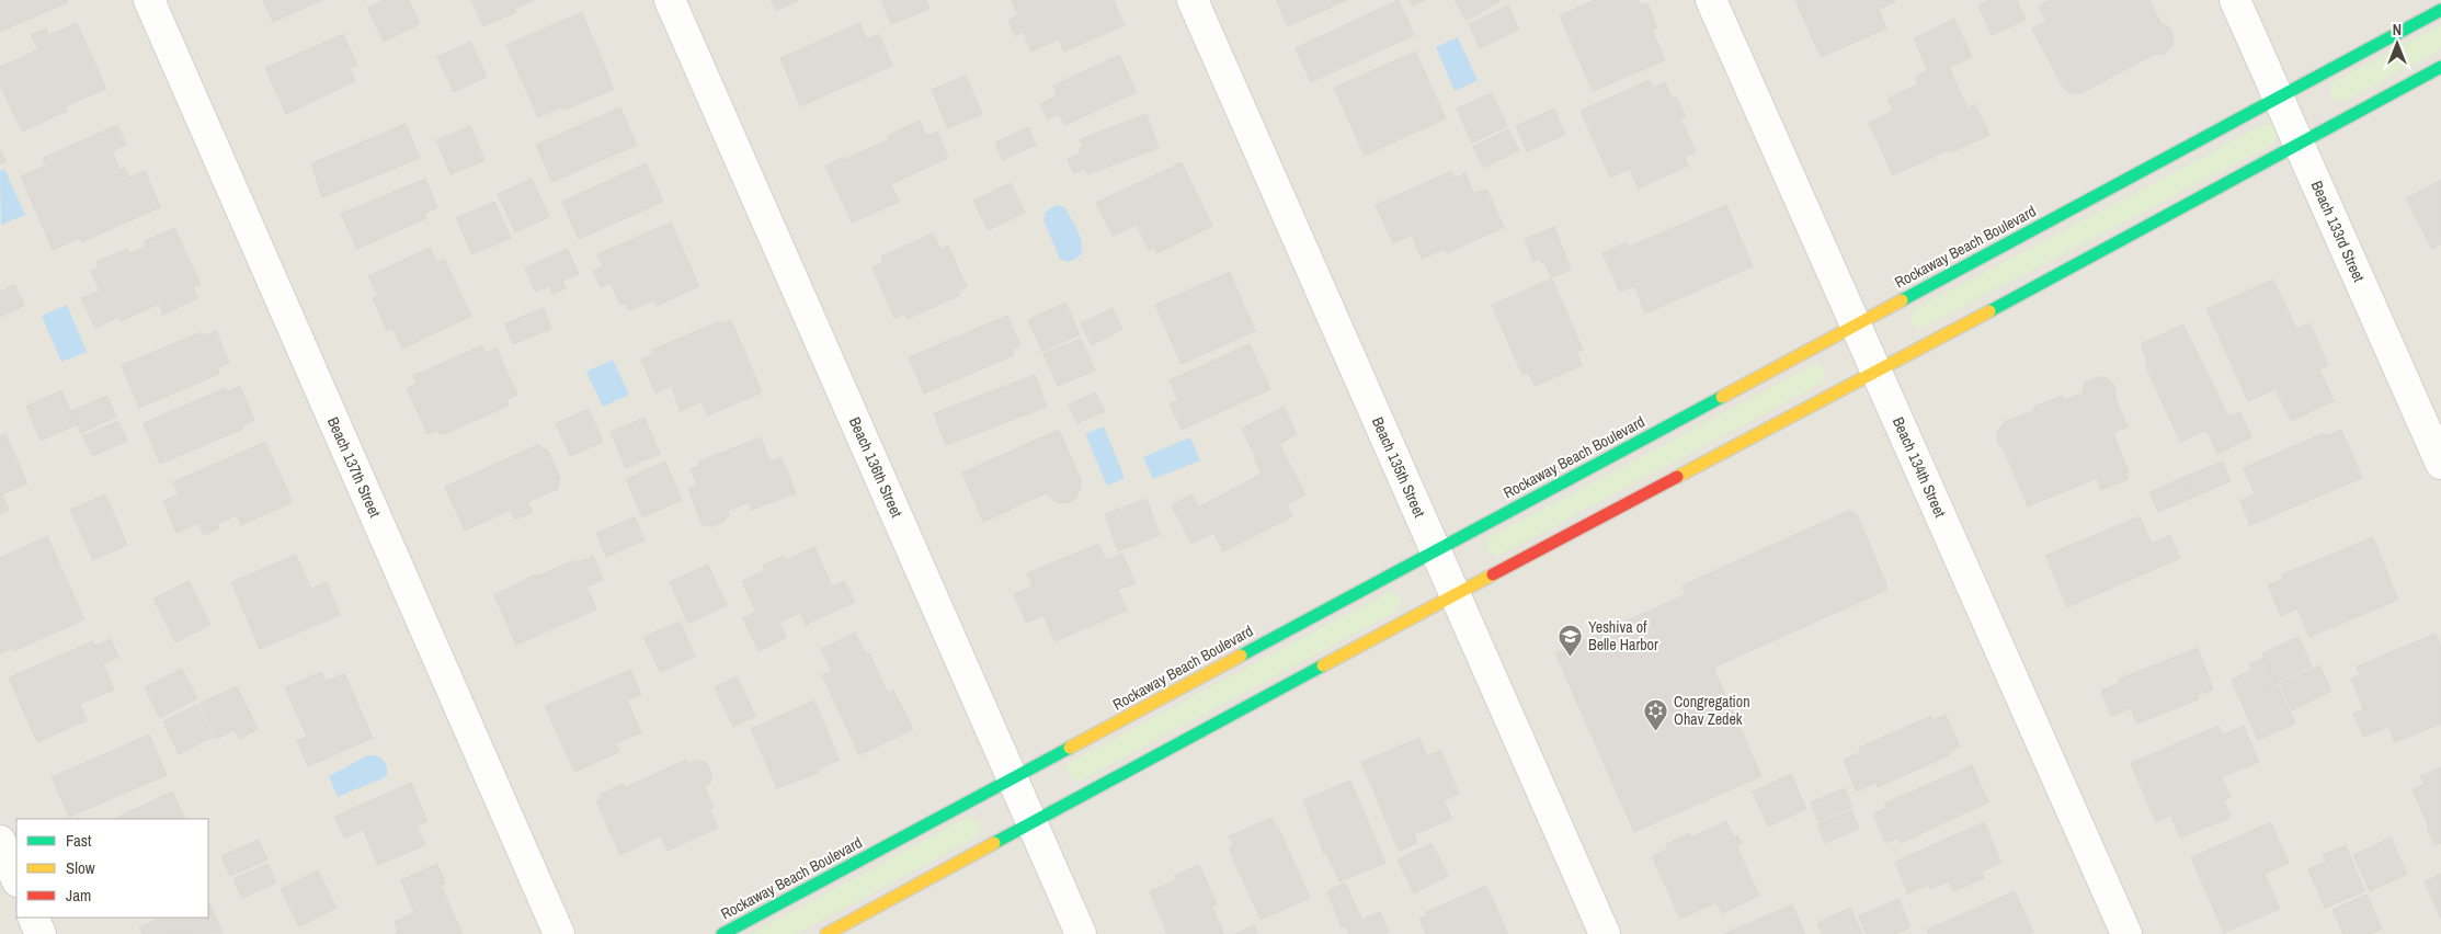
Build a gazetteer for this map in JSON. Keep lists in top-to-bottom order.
{
  "streets": {
    "street": [
      "Beach 133rd Street",
      "Rockaway Beach Boulevard",
      "Beach 137th Street",
      "Beach 136th Street",
      "Beach 135th Street",
      "Beach 134th Street"
    ]
  },
  "crossings": [
    ["Beach 133rd Street", "Rockaway Beach Boulevard"],
    ["Rockaway Beach Boulevard", "Beach 136th Street"],
    ["Rockaway Beach Boulevard", "Beach 135th Street"],
    ["Rockaway Beach Boulevard", "Beach 134th Street"]
  ],
  "places": {
    "school or university": ["Yeshiva of Belle Harbor"],
    "synagogue": ["Congregation Ohav Zedek"]
  },
  "legend": ["Fast", "Slow", "Jam"],
  "north": "top"
}
